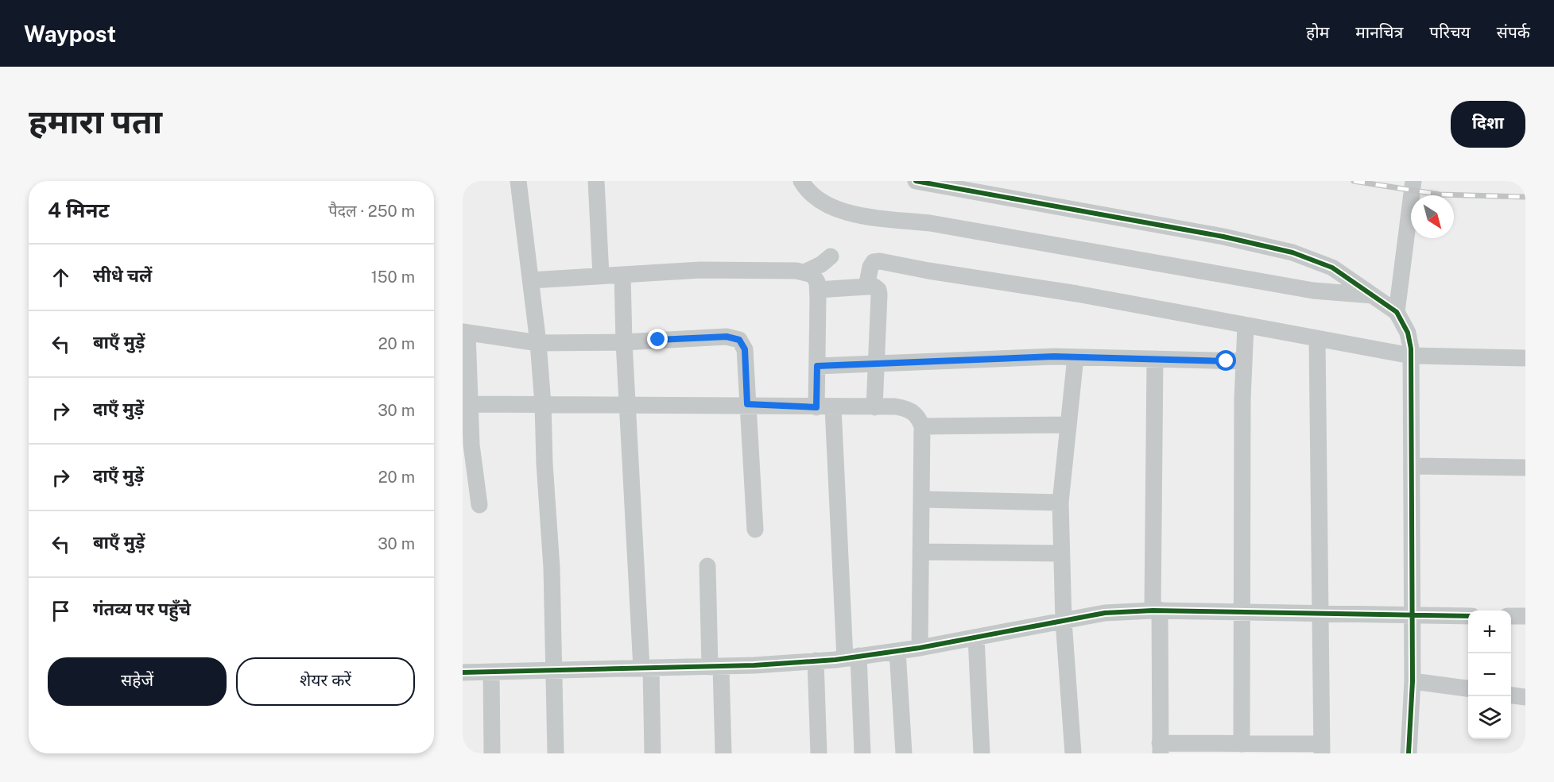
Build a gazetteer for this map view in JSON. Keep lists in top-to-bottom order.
{
  "north": "bottom right",
  "page": {
    "header": "Waypost",
    "nav": [
      "होम",
      "मानचित्र",
      "परिचय",
      "संपर्क"
    ],
    "buttons": [
      "दिशा",
      ["सहेजें", "शेयर करें"]
    ],
    "title": "हमारा पता",
    "heading": ["4 मिनट", "पैदल · 250 m"],
    "list": [
      ["सीधे चलें", "150 m"],
      ["बाएँ मुड़ें", "20 m"],
      ["दाएँ मुड़ें", "30 m"],
      ["दाएँ मुड़ें", "20 m"],
      ["बाएँ मुड़ें", "30 m"],
      "गंतव्य पर पहुँचे"
    ],
    "map_buttons": ["+", "−"]
  }
}
